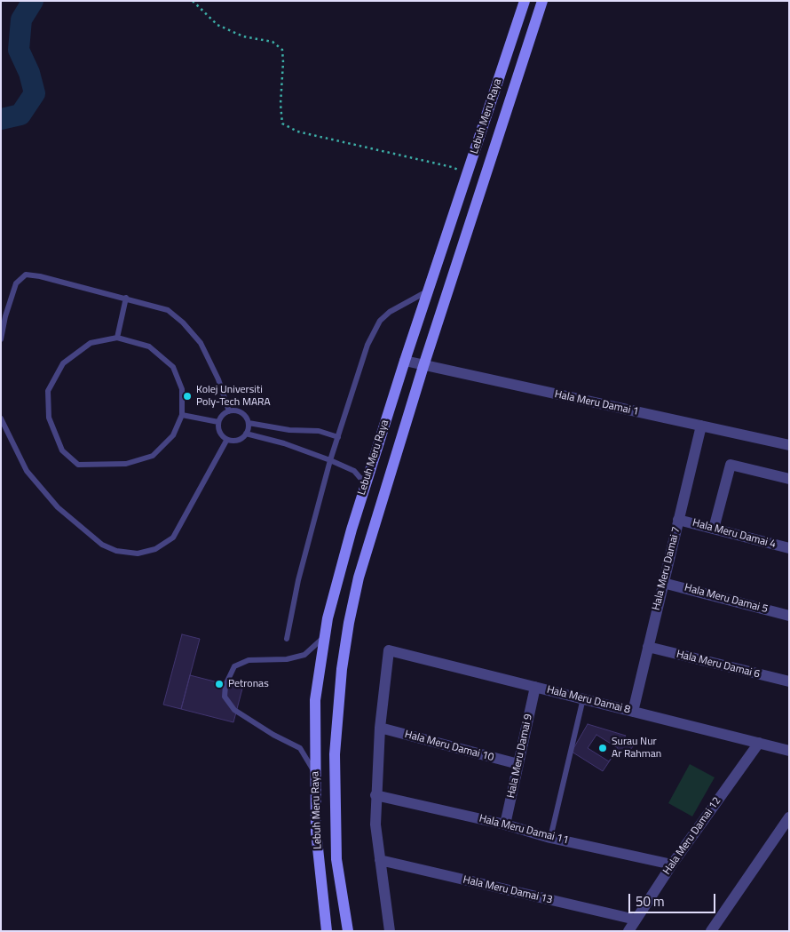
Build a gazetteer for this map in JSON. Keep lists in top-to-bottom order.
{
  "streets": {
    "main road": ["Lebuh Meru Raya"],
    "street": [
      "Hala Meru Damai 1",
      "Hala Meru Damai 4",
      "Hala Meru Damai 7",
      "Hala Meru Damai 5",
      "Hala Meru Damai 6",
      "Hala Meru Damai 8",
      "Hala Meru Damai 10",
      "Hala Meru Damai 9",
      "Hala Meru Damai 11",
      "Hala Meru Damai 12",
      "Hala Meru Damai 13"
    ]
  },
  "crossings": [
    ["Lebuh Meru Raya", "Hala Meru Damai 1"],
    ["Hala Meru Damai 1", "Hala Meru Damai 7"],
    ["Hala Meru Damai 4", "Hala Meru Damai 7"],
    ["Hala Meru Damai 7", "Hala Meru Damai 5"],
    ["Hala Meru Damai 7", "Hala Meru Damai 6"],
    ["Hala Meru Damai 7", "Hala Meru Damai 8"],
    ["Hala Meru Damai 8", "Hala Meru Damai 10"],
    ["Hala Meru Damai 8", "Hala Meru Damai 9"],
    ["Hala Meru Damai 8", "Hala Meru Damai 12"],
    ["Hala Meru Damai 10", "Hala Meru Damai 9"],
    ["Hala Meru Damai 9", "Hala Meru Damai 11"],
    ["Hala Meru Damai 11", "Hala Meru Damai 12"],
    ["Hala Meru Damai 12", "Hala Meru Damai 13"]
  ],
  "places": ["Kolej Universiti Poly-Tech MARA", "Petronas", "Surau Nur Ar Rahman"],
  "scale_bar": "50 m"
}
